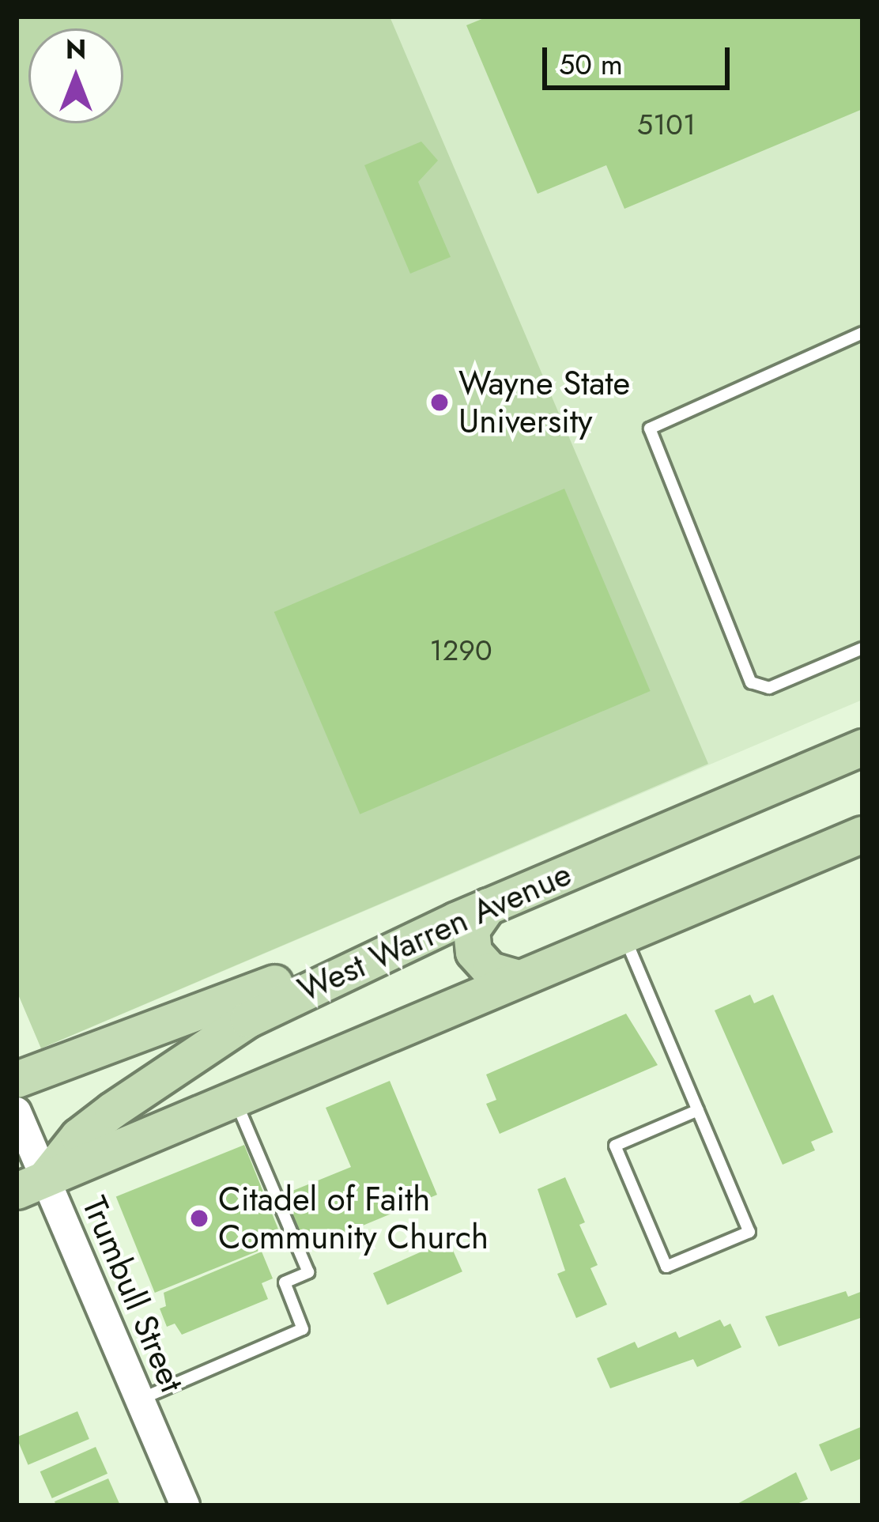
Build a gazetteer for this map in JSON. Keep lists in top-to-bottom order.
{
  "streets": {
    "main road": ["West Warren Avenue"],
    "street": ["Trumbull Street"]
  },
  "crossings": [
    ["West Warren Avenue", "Trumbull Street"]
  ],
  "places": ["Wayne State University", "Citadel of Faith Community Church"],
  "house_numbers": ["5101", "1290"],
  "scale_bar": "50 m",
  "north": "top"
}
